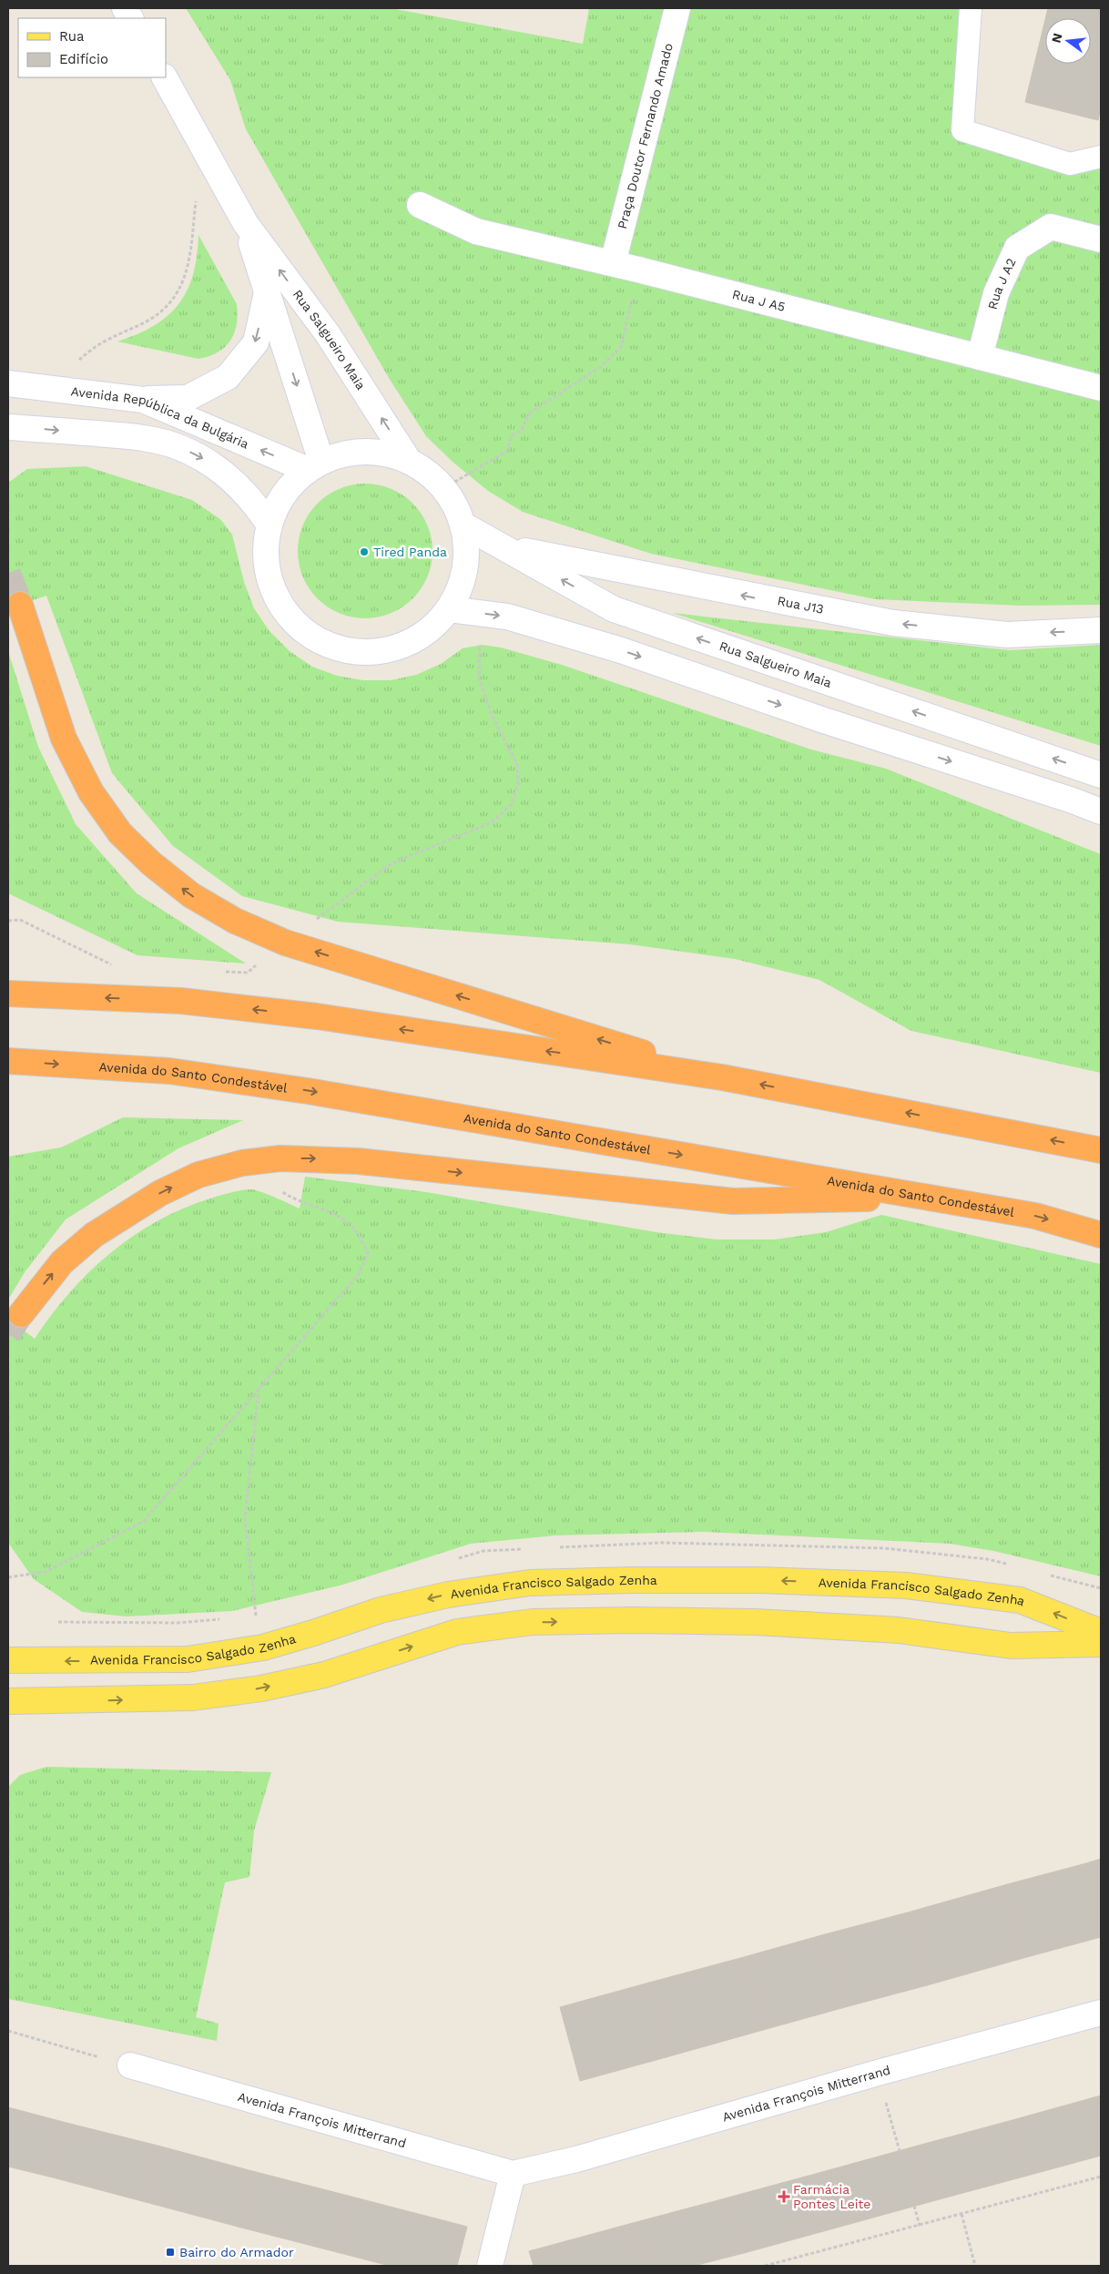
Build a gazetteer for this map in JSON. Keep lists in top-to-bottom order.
{
  "streets": {
    "highway": ["Avenida do Santo Condestável"],
    "main road": ["Avenida Francisco Salgado Zenha"],
    "street": [
      "Praça Doutor Fernando Amado",
      "Rua J A2",
      "Rua J A5",
      "Rua Salgueiro Maia",
      "Avenida República da Bulgária",
      "Rua J13",
      "Avenida François Mitterrand"
    ]
  },
  "crossings": [
    ["Praça Doutor Fernando Amado", "Rua J A5"],
    ["Rua J A2", "Rua J A5"],
    ["Rua Salgueiro Maia", "Avenida República da Bulgária"],
    ["Rua Salgueiro Maia", "Rua J13"]
  ],
  "places": {
    "other": ["Tired Panda"],
    "health": ["Farmácia Pontes Leite"],
    "transit": ["Bairro do Armador"]
  },
  "legend": ["Rua", "Edifício"],
  "north": "left"
}
